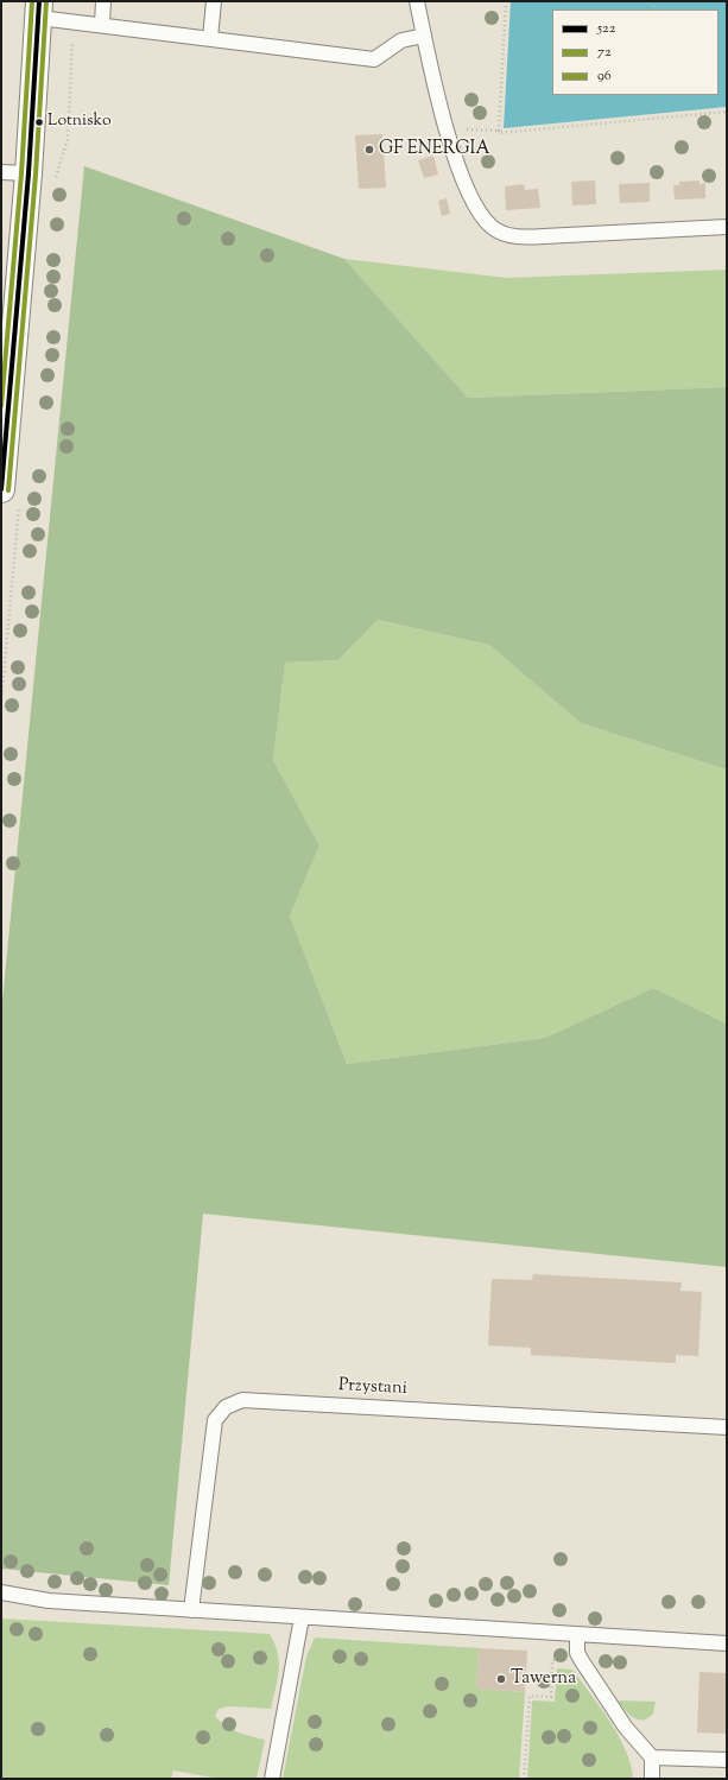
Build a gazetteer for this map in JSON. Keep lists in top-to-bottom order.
{
  "streets": {
    "lane": ["Przystani"]
  },
  "places": ["Lotnisko", "GF ENERGIA", "Tawerna"],
  "lines": ["transit line 522", "transit line 72", "transit line 96"],
  "legend": ["522", "72", "96"]
}
